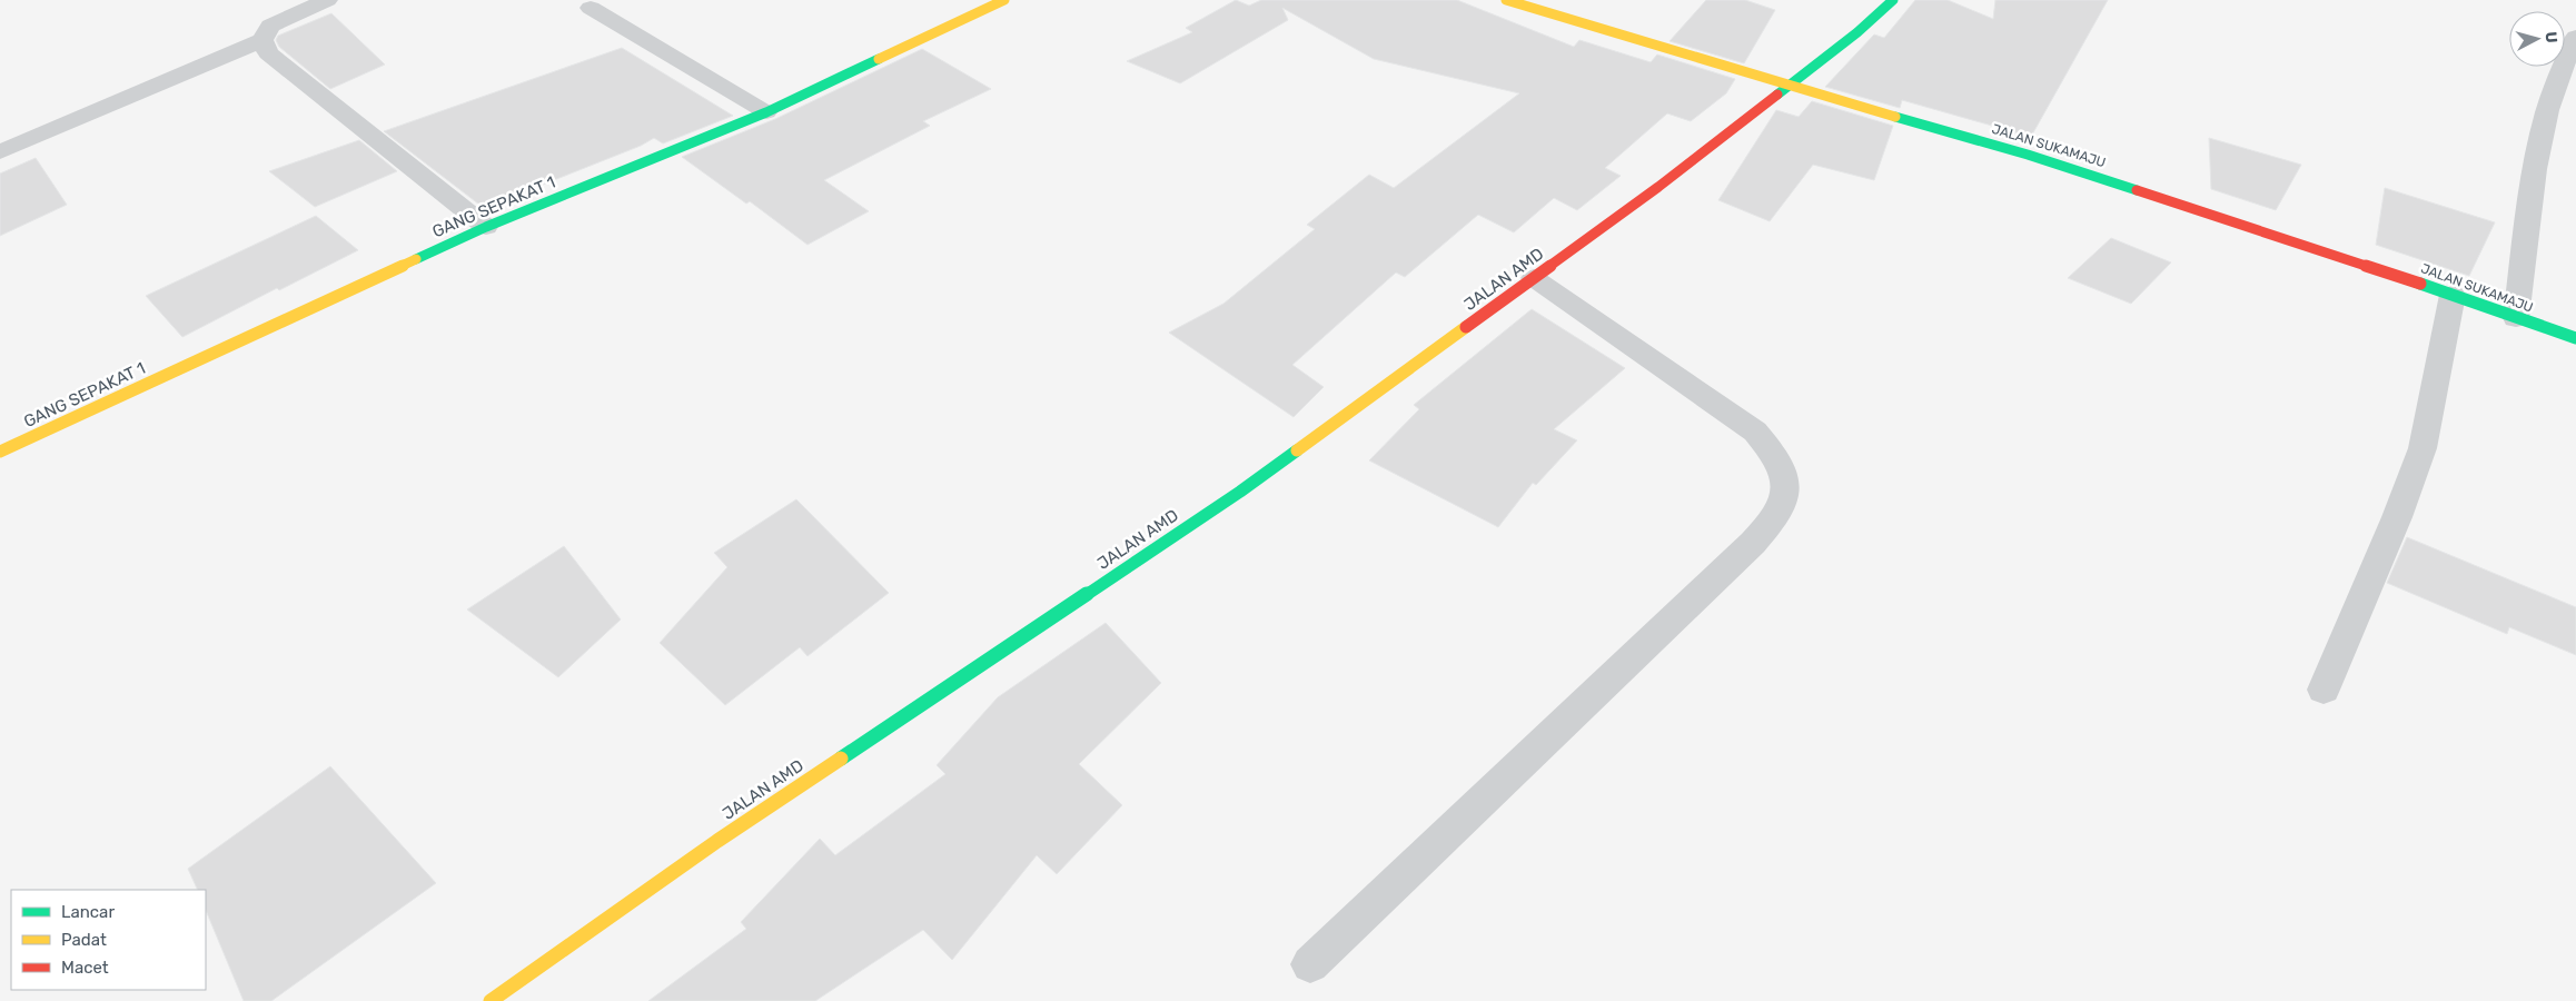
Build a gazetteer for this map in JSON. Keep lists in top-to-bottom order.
{
  "streets": {
    "street": ["JALAN SUKAMAJU", "GANG SEPAKAT 1", "JALAN AMD"]
  },
  "crossings": [
    ["JALAN SUKAMAJU", "JALAN AMD"]
  ],
  "legend": ["Lancar", "Padat", "Macet"],
  "north": "right"
}
